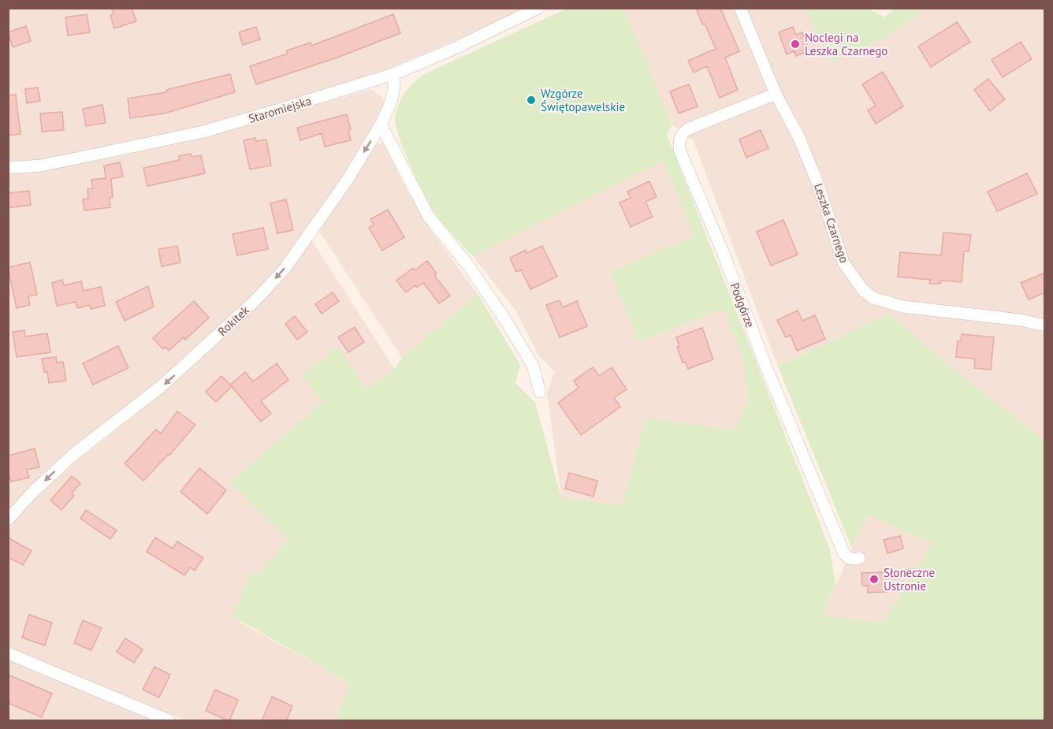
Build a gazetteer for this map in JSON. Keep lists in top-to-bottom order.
{
  "streets": {
    "street": [
      "Staromiejska",
      "Leszka Czarnego",
      "Podgórze",
      "Rokitek"
    ]
  },
  "crossings": [
    ["Staromiejska", "Rokitek"],
    ["Leszka Czarnego", "Podgórze"]
  ],
  "one_way": ["Rokitek"],
  "places": ["Noclegi na Leszka Czarnego", "Wzgórze Świętopawelskie", "Słoneczne Ustronie"]
}
